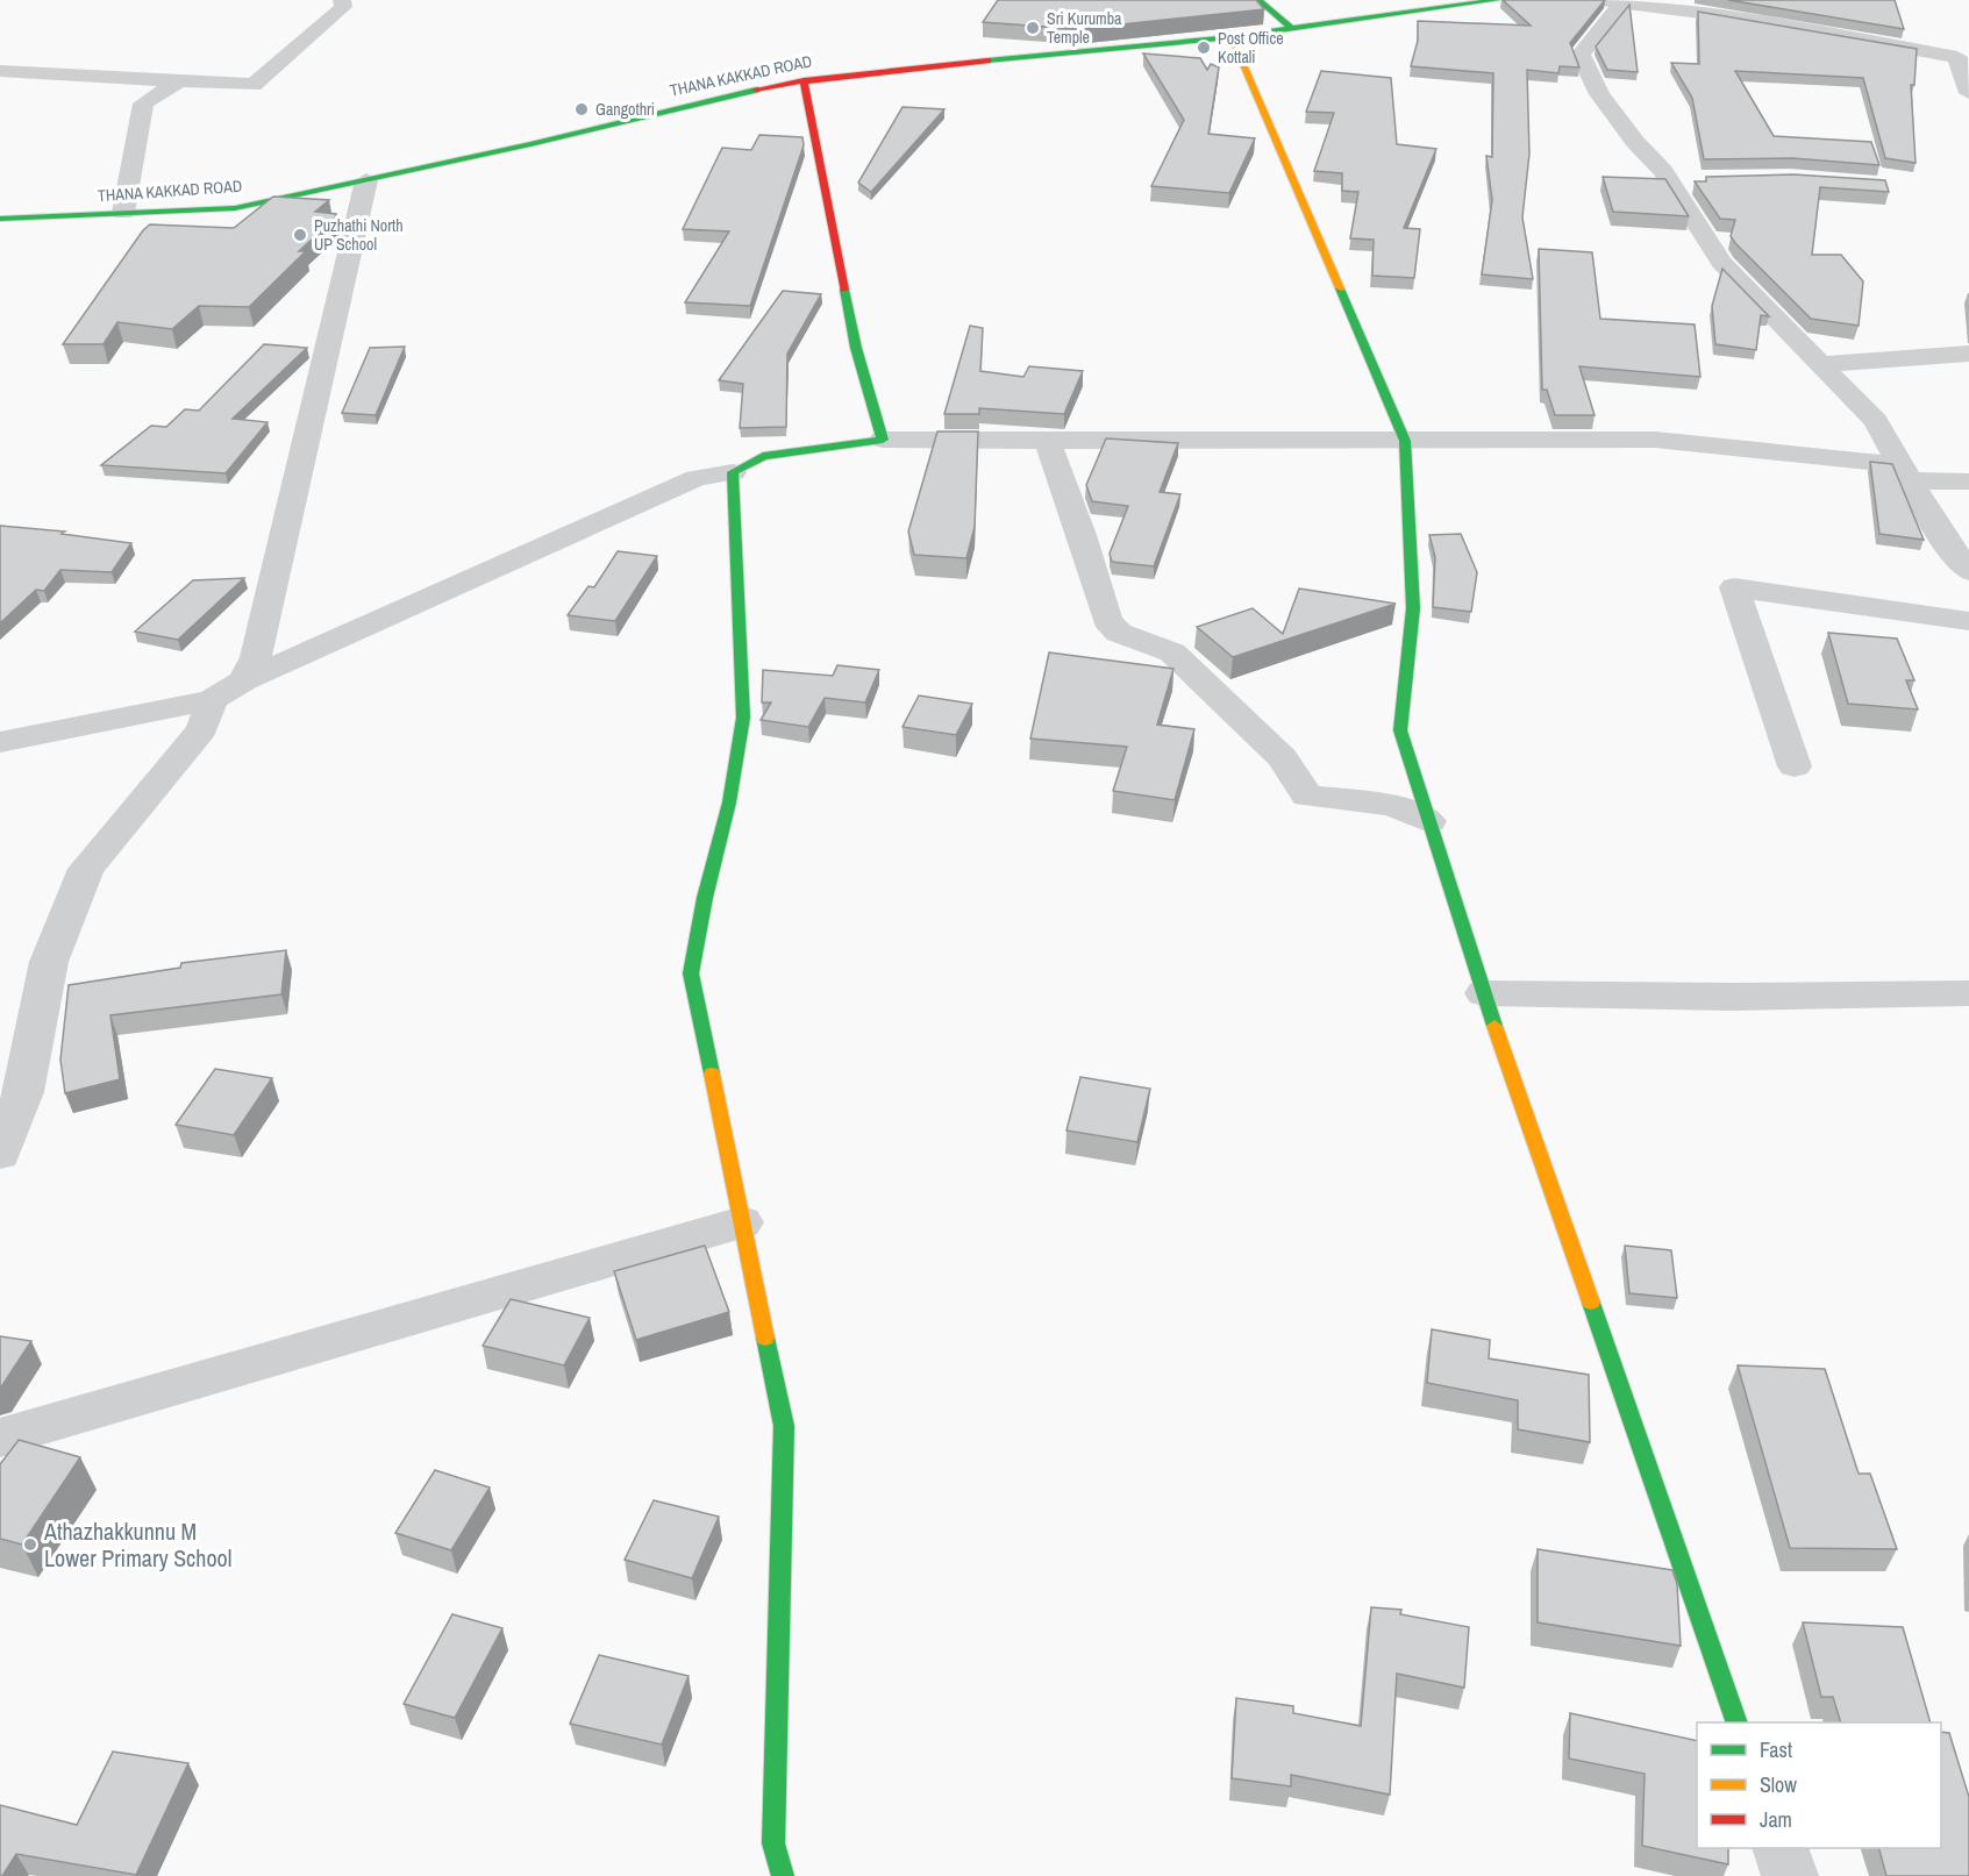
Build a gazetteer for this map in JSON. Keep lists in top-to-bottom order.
{
  "streets": {
    "street": ["THANA KAKKAD ROAD"]
  },
  "places": [
    "Sri Kurumba Temple",
    "Post Office Kottali",
    "Gangothri",
    "Puzhathi North UP School",
    "Athazhakkunnu M Lower Primary School"
  ],
  "legend": ["Fast", "Slow", "Jam"]
}
